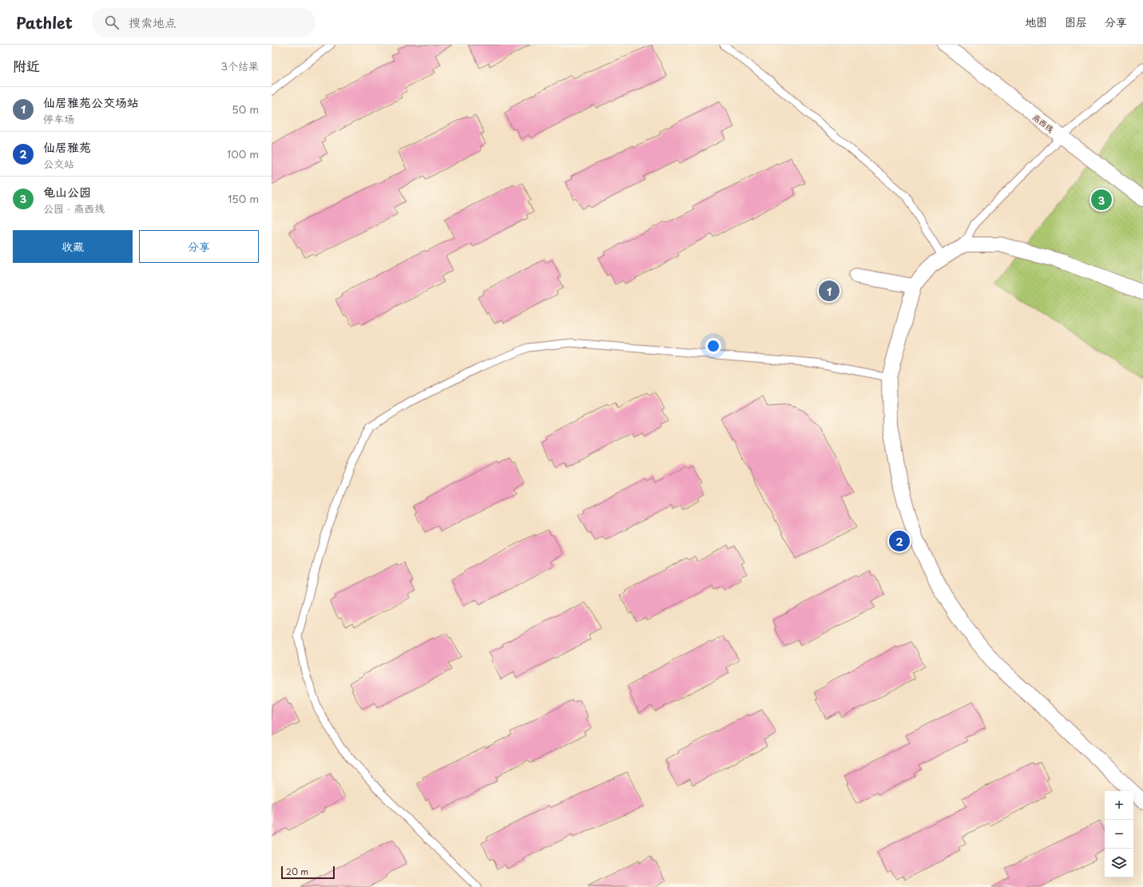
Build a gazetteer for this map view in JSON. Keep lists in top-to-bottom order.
{
  "streets": {
    "street": ["燕西线"]
  },
  "scale_bar": "20 m",
  "page": {
    "header": "Pathlet",
    "search": "搜索地点",
    "nav": ["地图", "图层", "分享"],
    "heading": ["附近", "3个结果"],
    "list": [
      {
        "mark": "1",
        "name": "仙居雅苑公交场站",
        "note": "停车场",
        "value": "50 m"
      },
      {
        "mark": "2",
        "name": "仙居雅苑",
        "note": "公交站",
        "value": "100 m"
      },
      {
        "mark": "3",
        "name": "龟山公园",
        "note": "公园 · 燕西线",
        "value": "150 m"
      }
    ],
    "pins": ["3", "1", "2"],
    "buttons": ["收藏", "分享"],
    "map_buttons": ["+", "−"],
    "scale": "20 m"
  }
}
